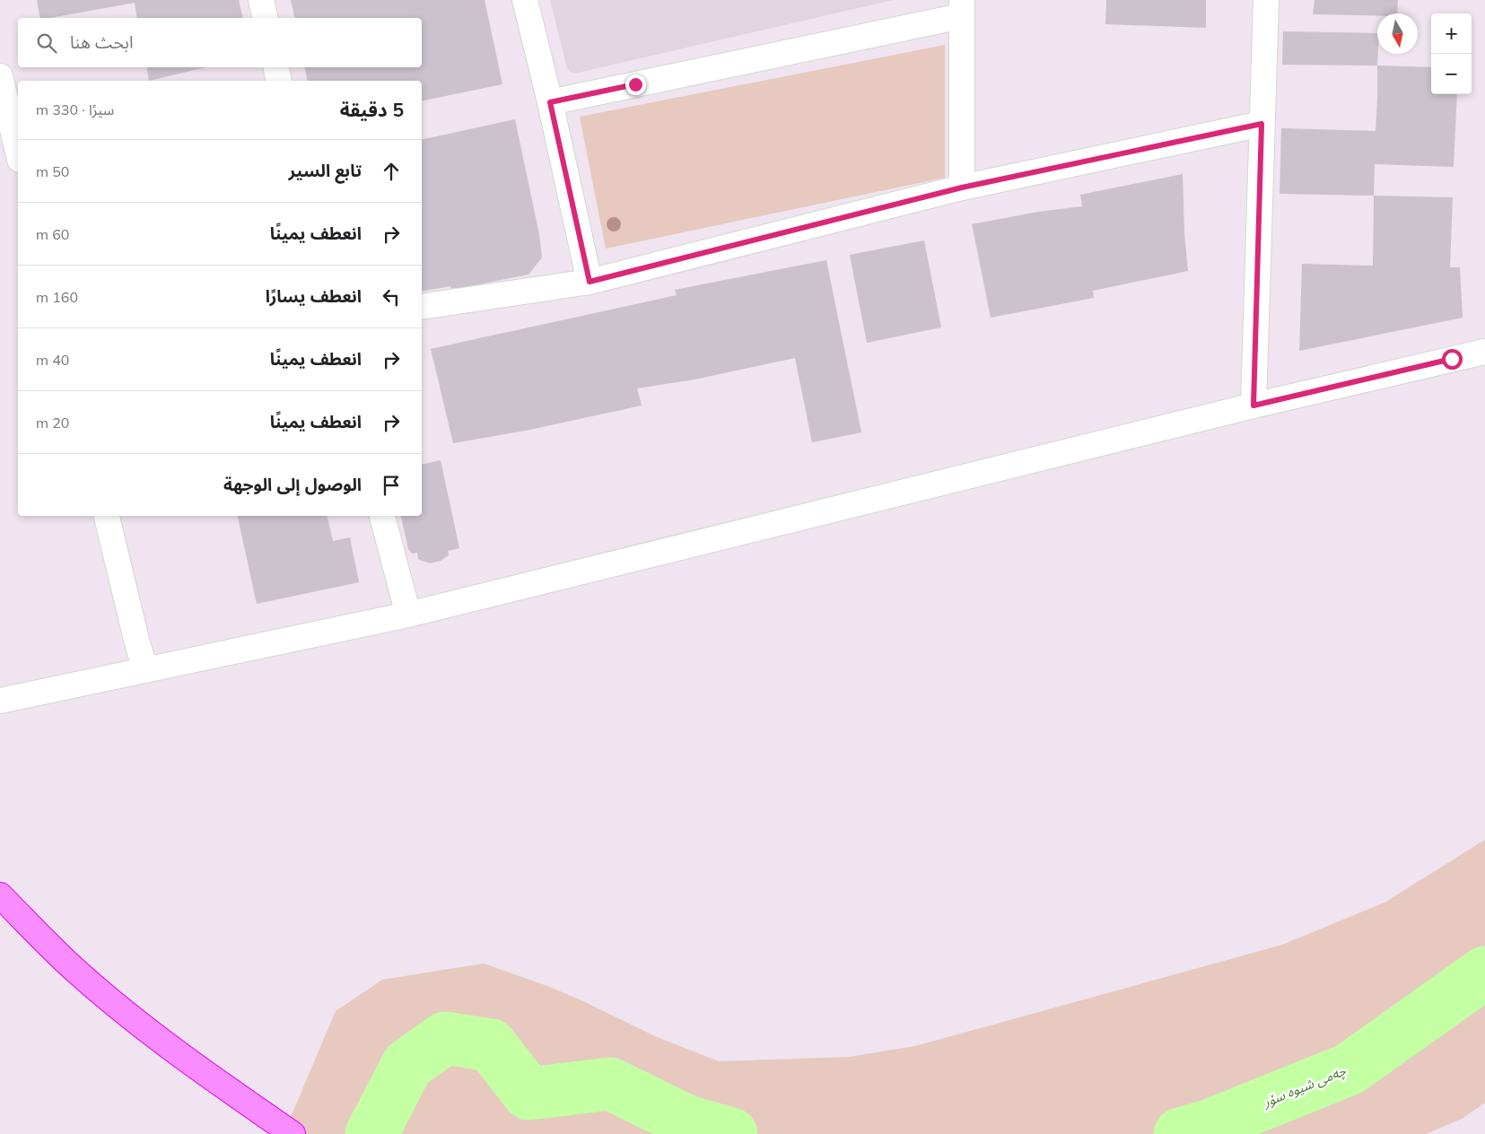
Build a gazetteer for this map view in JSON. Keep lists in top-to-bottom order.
{
  "water": ["چەمی شیوە سۆر"],
  "north": "bottom",
  "page": {
    "map_buttons": ["+", "−"],
    "search": "ابحث هنا",
    "heading": ["5 دقيقة", "سيرًا · 330 m"],
    "list": [
      ["تابع السير", "50 m"],
      ["انعطف يمينًا", "60 m"],
      ["انعطف يسارًا", "160 m"],
      ["انعطف يمينًا", "40 m"],
      ["انعطف يمينًا", "20 m"],
      "الوصول إلى الوجهة"
    ]
  }
}
